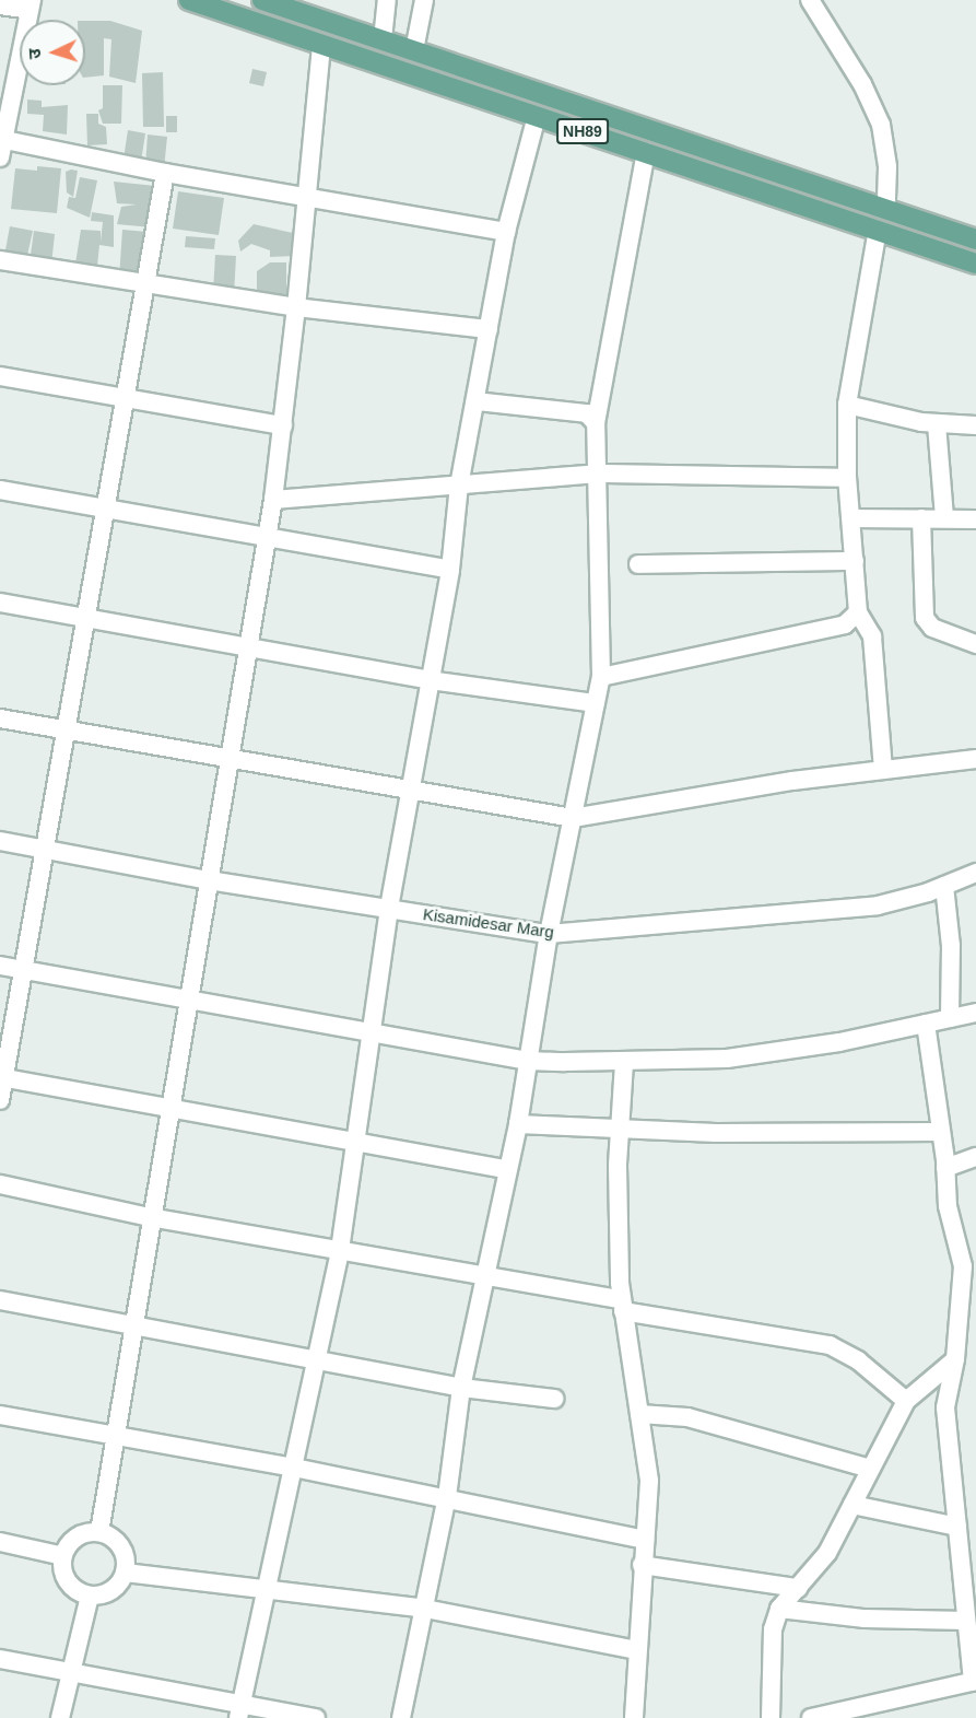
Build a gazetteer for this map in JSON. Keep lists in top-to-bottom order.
{
  "streets": {
    "main road": ["NH89"],
    "street": ["Kisamidesar Marg"]
  },
  "north": "left"
}
